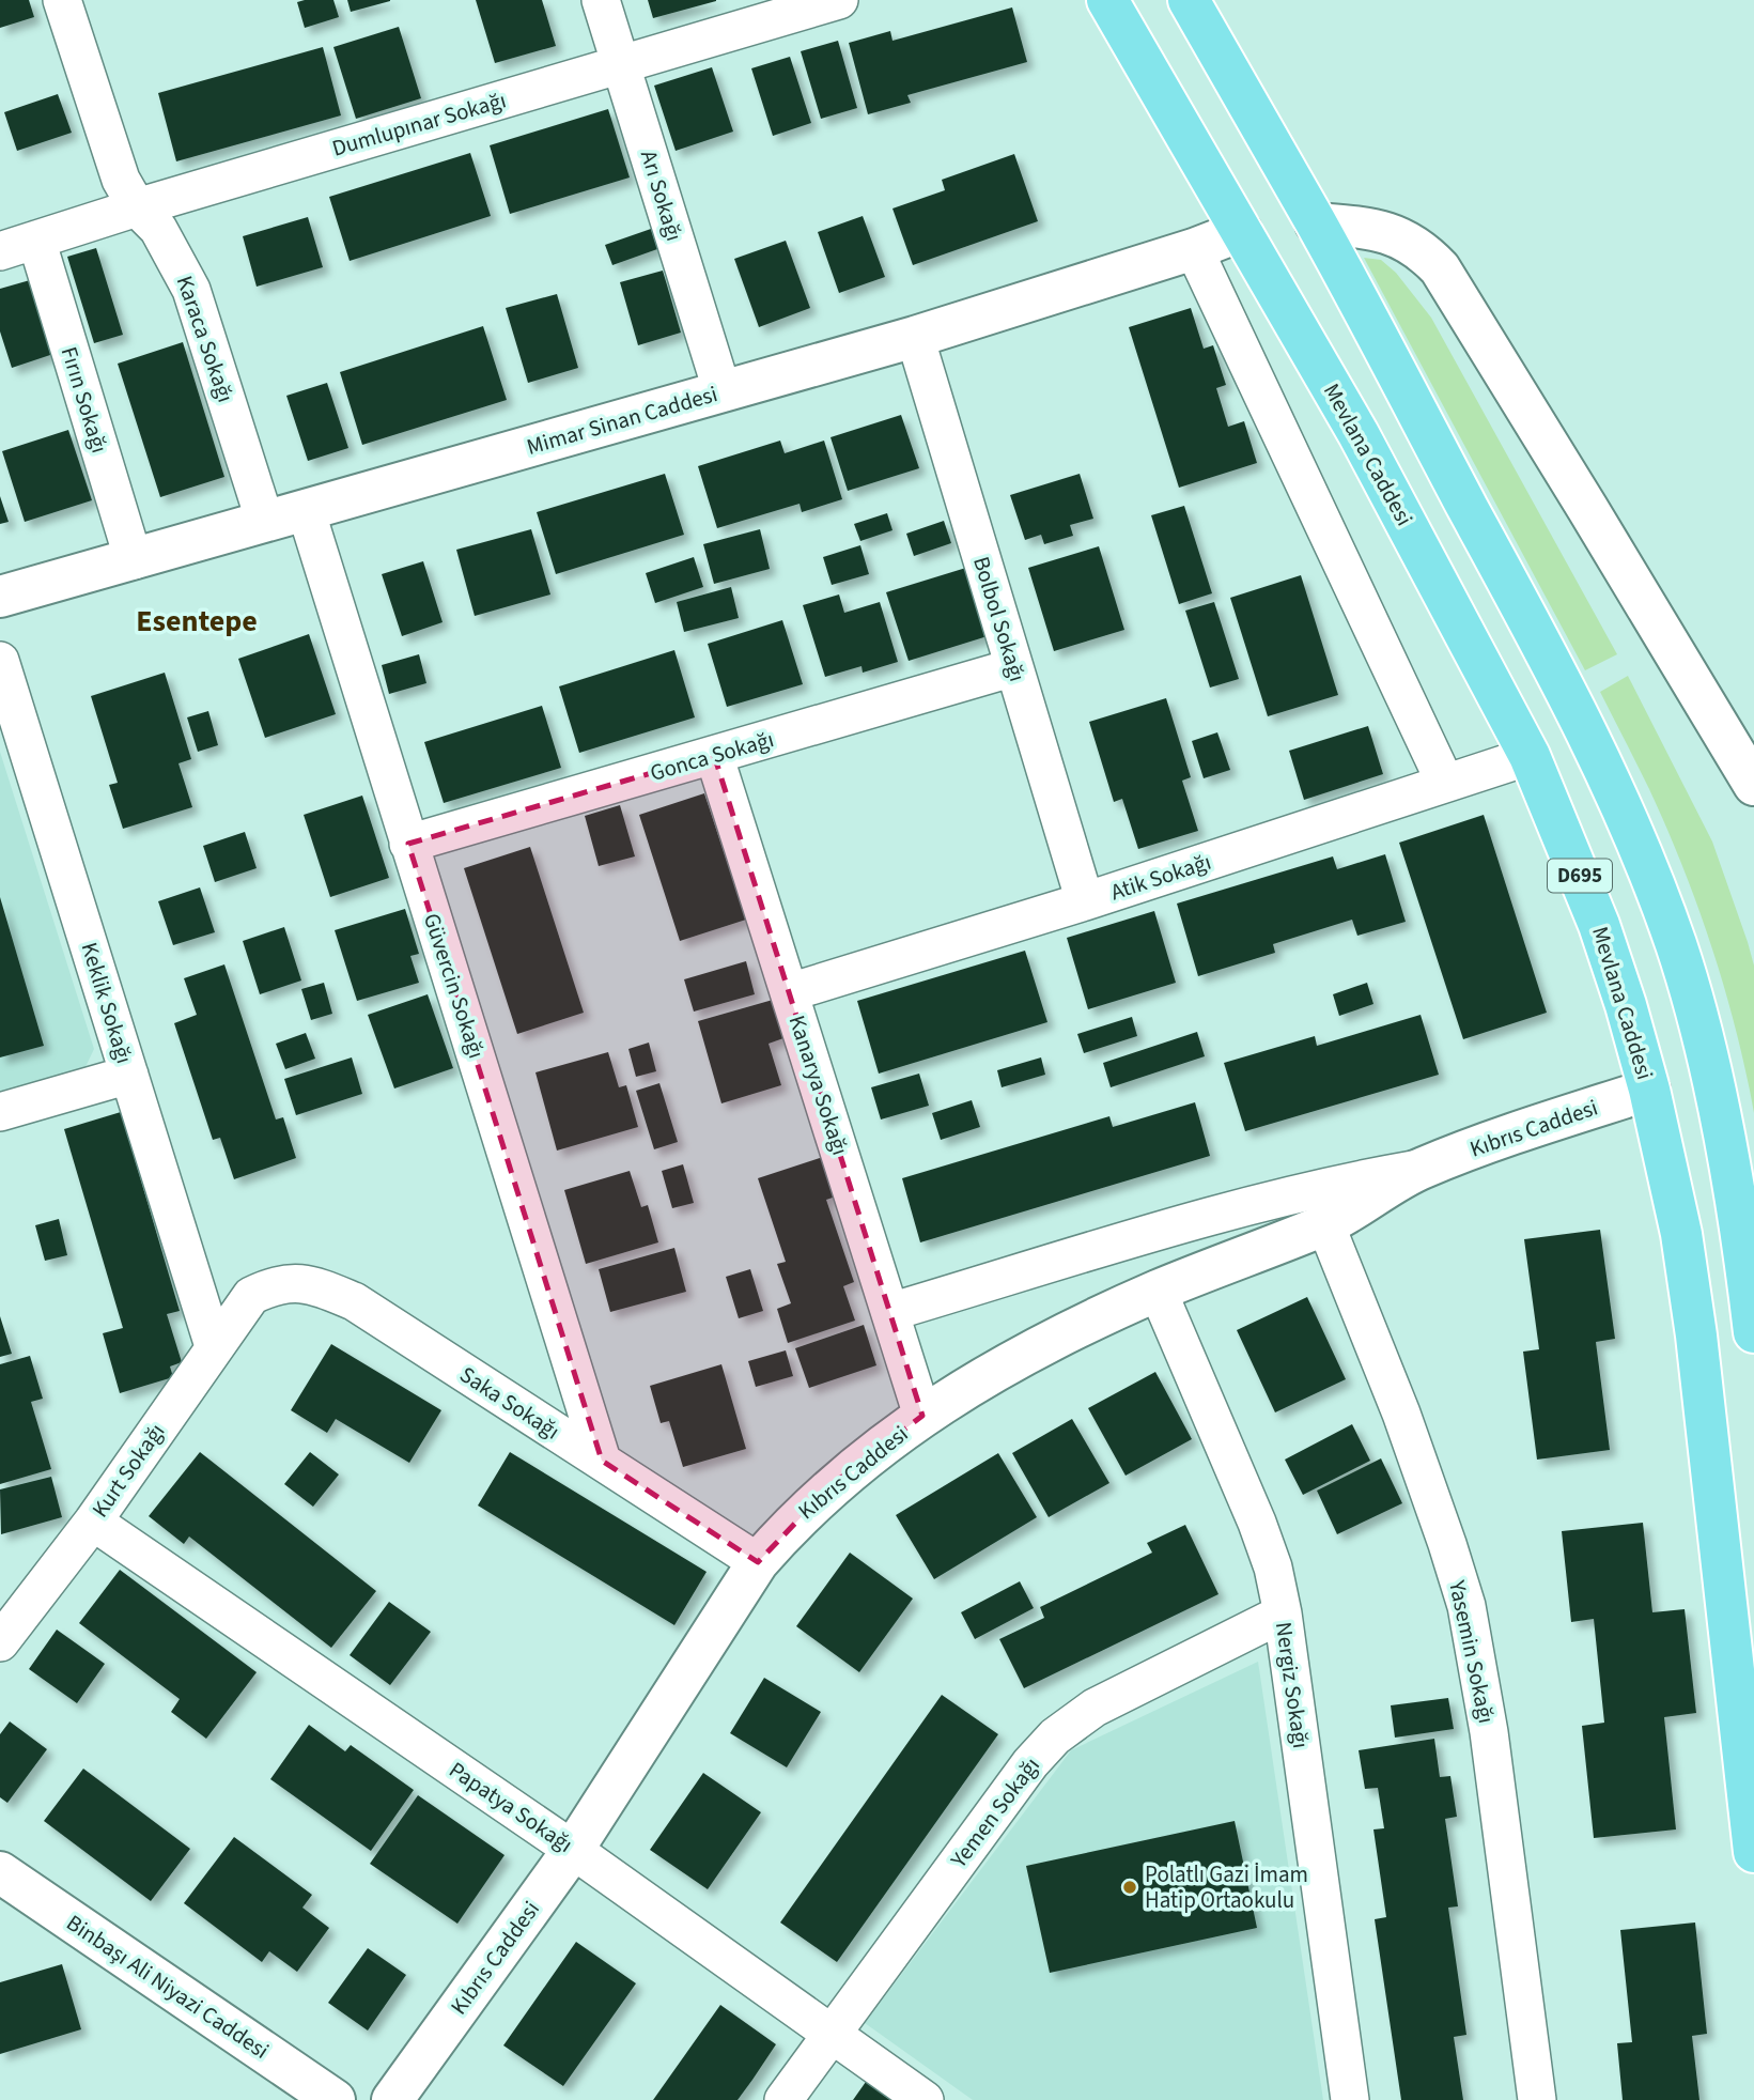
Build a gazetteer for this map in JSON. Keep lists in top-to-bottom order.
{
  "streets": {
    "main road": ["Mevlana Caddesi", "D695"],
    "street": [
      "Dumlupınar Sokağı",
      "Arı Sokağı",
      "Karaca Sokağı",
      "Fırın Sokağı",
      "Mimar Sinan Caddesi",
      "Bolbol Sokağı",
      "Gonca Sokağı",
      "Atik Sokağı",
      "Güvercin Sokağı",
      "Keklik Sokağı",
      "Kanarya Sokağı",
      "Kıbrıs Caddesi",
      "Saka Sokağı",
      "Kurt Sokağı",
      "Yasemin Sokağı",
      "Nergiz Sokağı",
      "Papatya Sokağı",
      "Yemen Sokağı",
      "Binbaşı Ali Niyazi Caddesi"
    ]
  },
  "crossings": [
    ["Dumlupınar Sokağı", "Arı Sokağı"],
    ["Dumlupınar Sokağı", "Karaca Sokağı"],
    ["Dumlupınar Sokağı", "Fırın Sokağı"],
    ["Arı Sokağı", "Mimar Sinan Caddesi"],
    ["Karaca Sokağı", "Mimar Sinan Caddesi"],
    ["Fırın Sokağı", "Mimar Sinan Caddesi"],
    ["Mimar Sinan Caddesi", "Mevlana Caddesi"],
    ["Mimar Sinan Caddesi", "Bolbol Sokağı"],
    ["Mimar Sinan Caddesi", "Güvercin Sokağı"],
    ["Mevlana Caddesi", "Atik Sokağı"],
    ["Mevlana Caddesi", "Kıbrıs Caddesi"],
    ["Bolbol Sokağı", "Gonca Sokağı"],
    ["Bolbol Sokağı", "Atik Sokağı"],
    ["Gonca Sokağı", "Güvercin Sokağı"],
    ["Gonca Sokağı", "Kanarya Sokağı"],
    ["Atik Sokağı", "Kanarya Sokağı"],
    ["Güvercin Sokağı", "Saka Sokağı"],
    ["Keklik Sokağı", "Kurt Sokağı"],
    ["Kanarya Sokağı", "Kıbrıs Caddesi"],
    ["Kıbrıs Caddesi", "Saka Sokağı"],
    ["Kıbrıs Caddesi", "Yasemin Sokağı"],
    ["Kıbrıs Caddesi", "Nergiz Sokağı"],
    ["Kıbrıs Caddesi", "Papatya Sokağı"],
    ["Saka Sokağı", "Kurt Sokağı"],
    ["Kurt Sokağı", "Papatya Sokağı"],
    ["Nergiz Sokağı", "Yemen Sokağı"],
    ["Papatya Sokağı", "Yemen Sokağı"]
  ],
  "districts": ["Esentepe"],
  "places": ["Polatlı Gazi İmam Hatip Ortaokulu"]
}
